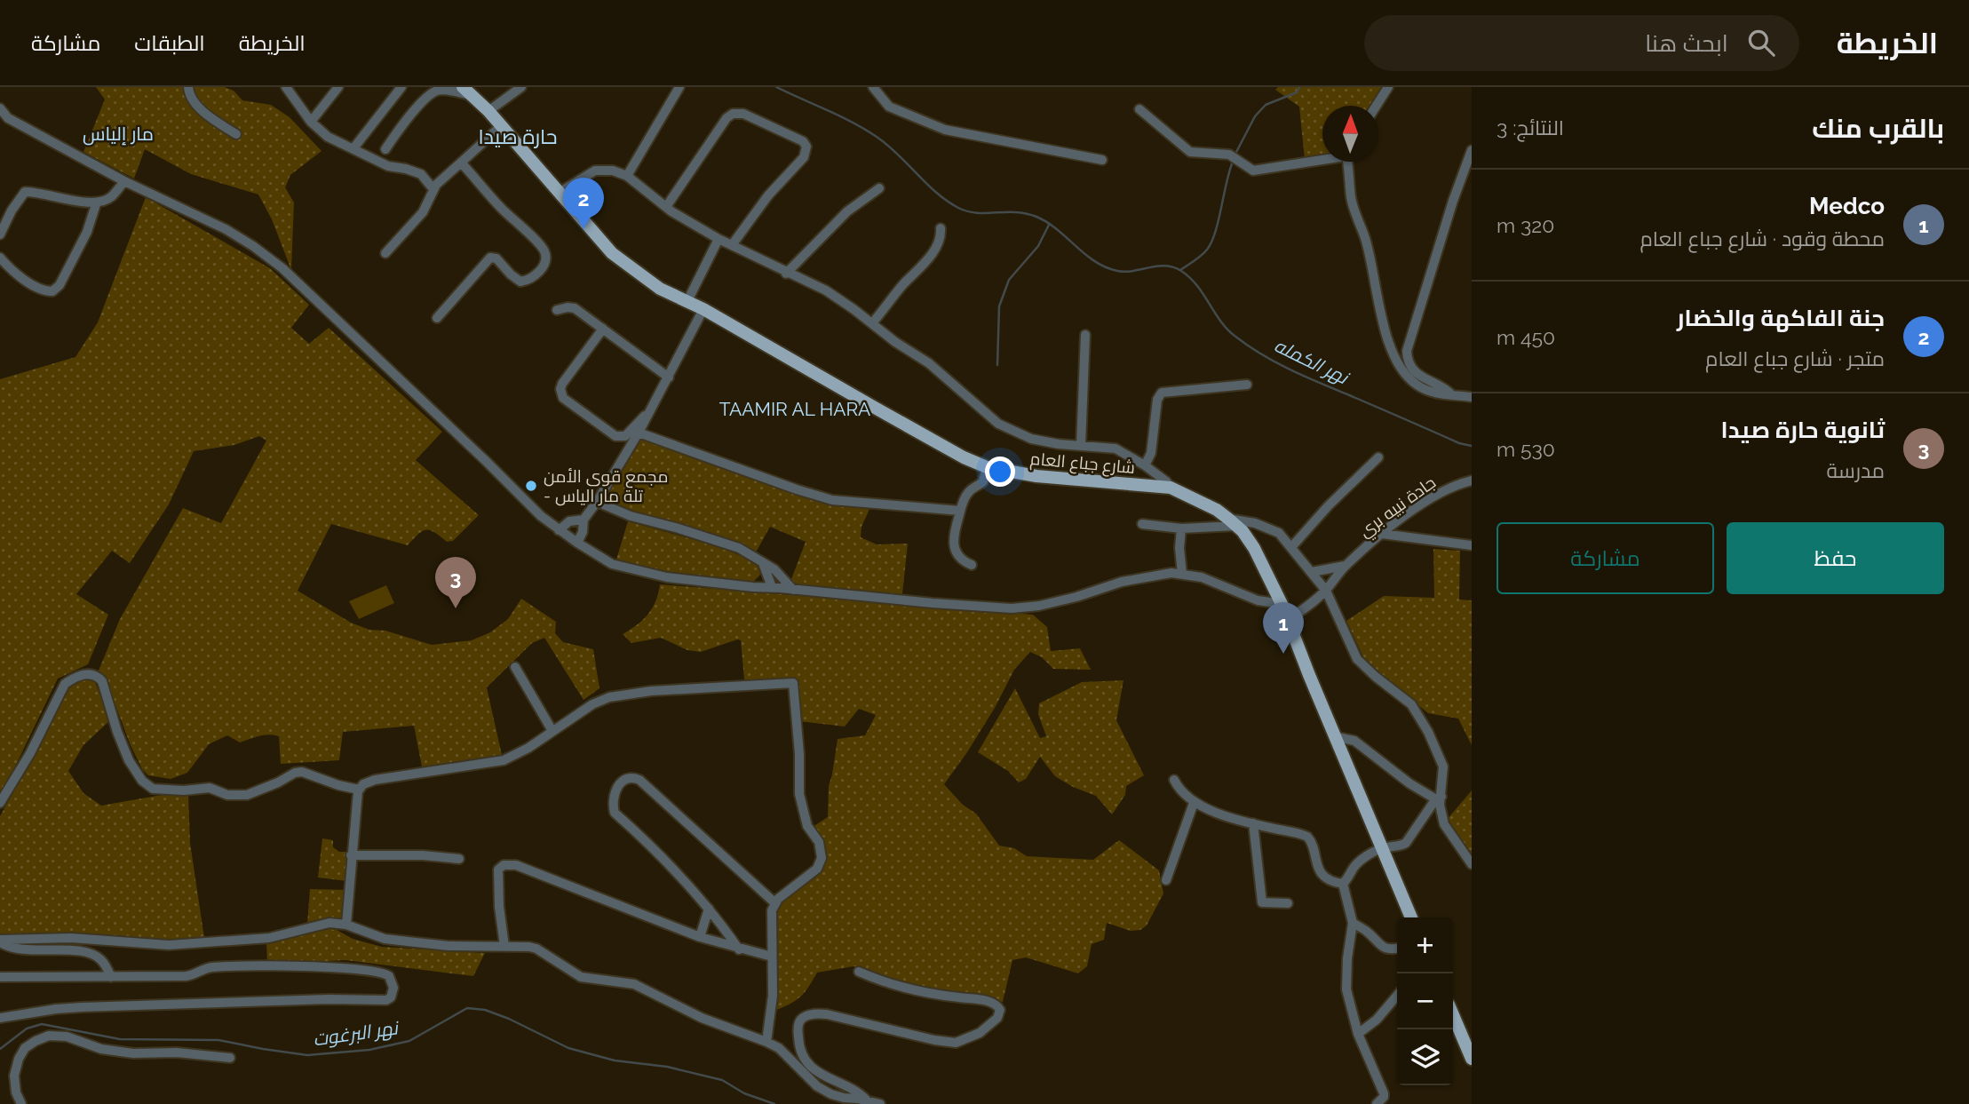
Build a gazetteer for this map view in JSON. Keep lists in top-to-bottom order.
{
  "streets": {
    "main road": ["شارع جباع العام"],
    "street": ["جادة نبيه بري"]
  },
  "crossings": [
    ["شارع جباع العام", "جادة نبيه بري"]
  ],
  "districts": ["مار إلياس", "حارة صيدا", "TAAMIR AL HARA"],
  "water": ["نهر الكمله", "نهر البرغوت"],
  "places": ["مجمع قوى الأمن - تلة مار الياس"],
  "north": "top",
  "page": {
    "header": "الخريطة",
    "search": "ابحث هنا",
    "nav": ["الخريطة", "الطبقات", "مشاركة"],
    "heading": ["بالقرب منك", "النتائج: 3"],
    "list": [
      {
        "mark": "1",
        "name": "Medco",
        "note": "محطة وقود · شارع جباع العام",
        "value": "320 m"
      },
      {
        "mark": "2",
        "name": "جنة الفاكهة والخضار",
        "note": "متجر · شارع جباع العام",
        "value": "450 m"
      },
      {
        "mark": "3",
        "name": "ثانوية حارة صيدا",
        "note": "مدرسة",
        "value": "530 m"
      }
    ],
    "pins": ["2", "3", "1"],
    "buttons": ["حفظ", "مشاركة"],
    "map_buttons": ["+", "−"]
  }
}
